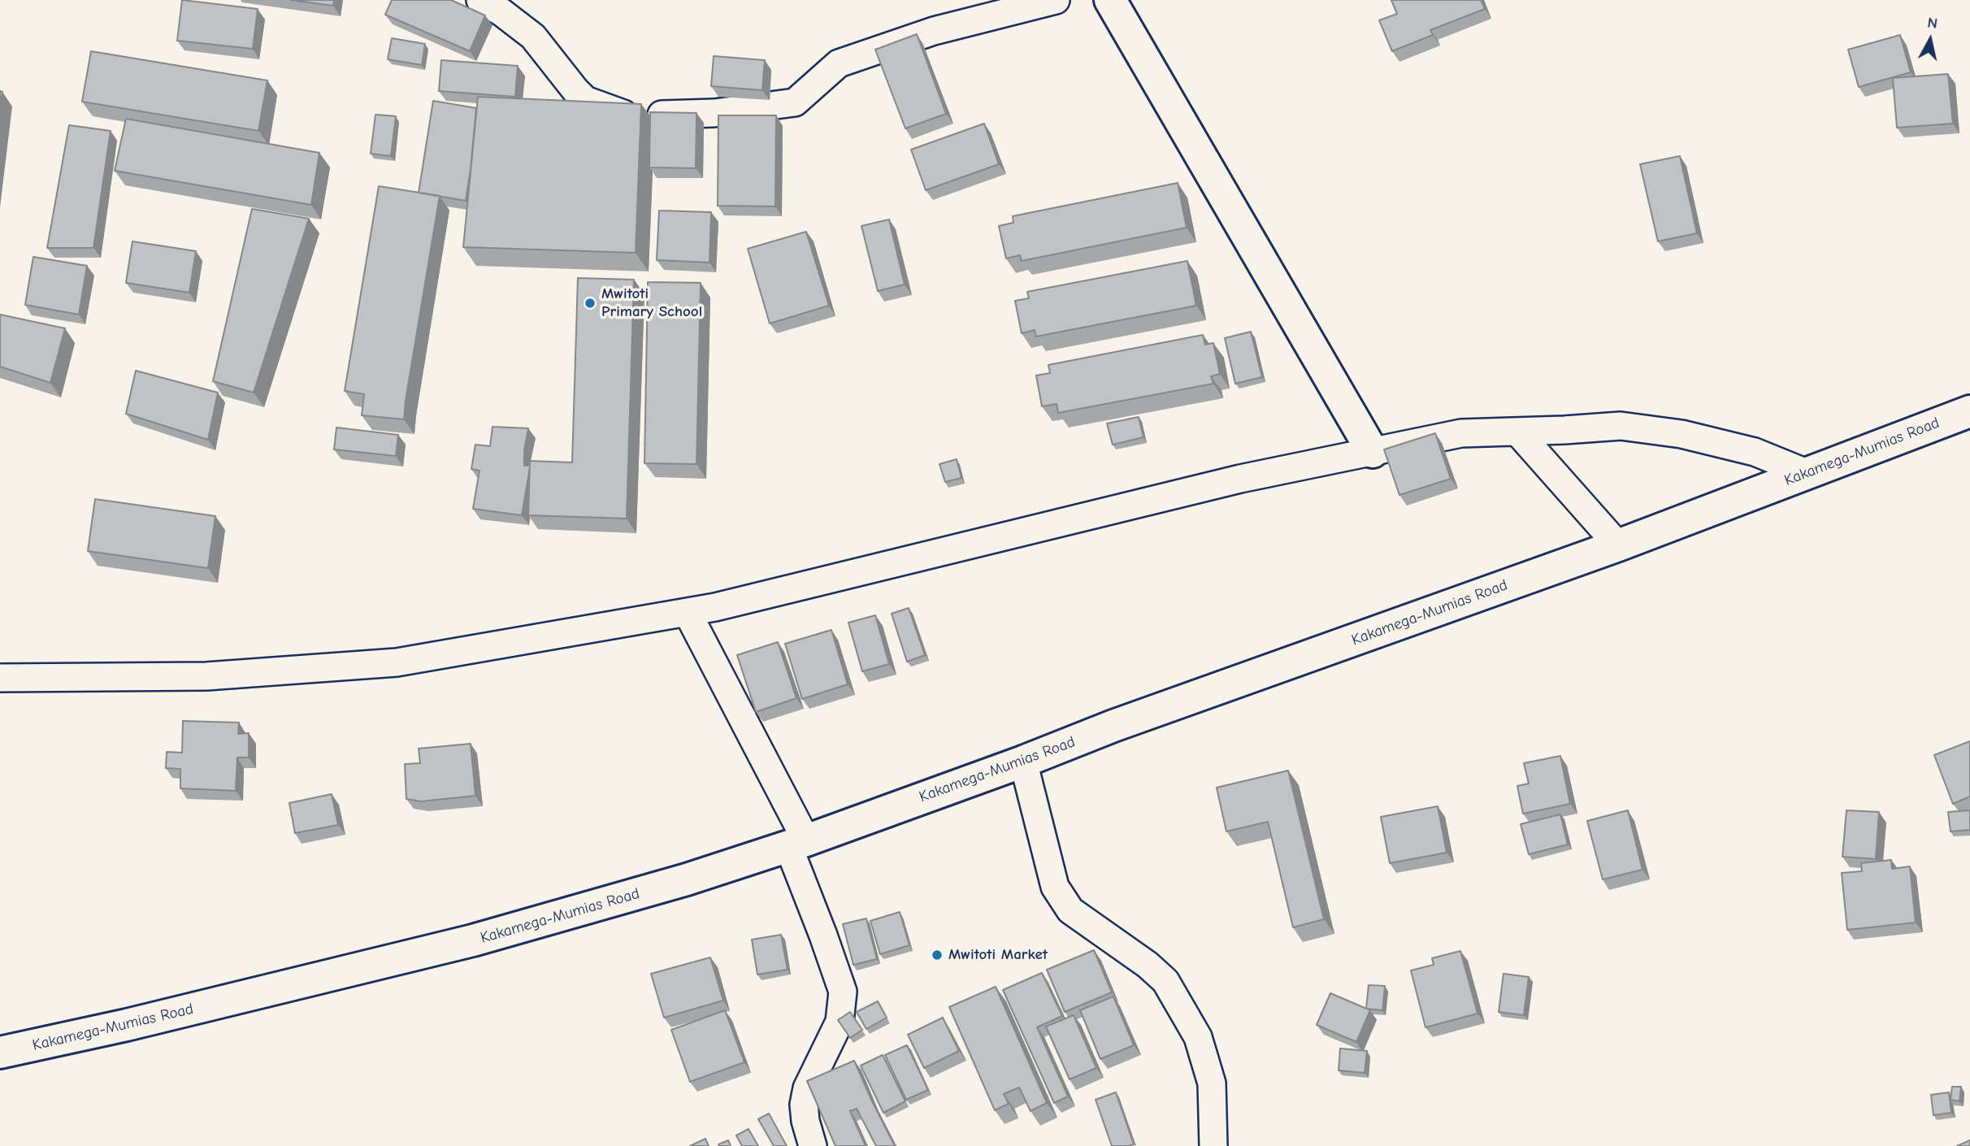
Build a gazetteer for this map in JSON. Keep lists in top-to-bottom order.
{
  "streets": {
    "main road": ["Kakamega-Mumias Road"]
  },
  "places": ["Mwitoti Primary School", "Mwitoti Market"],
  "north": "top"
}
